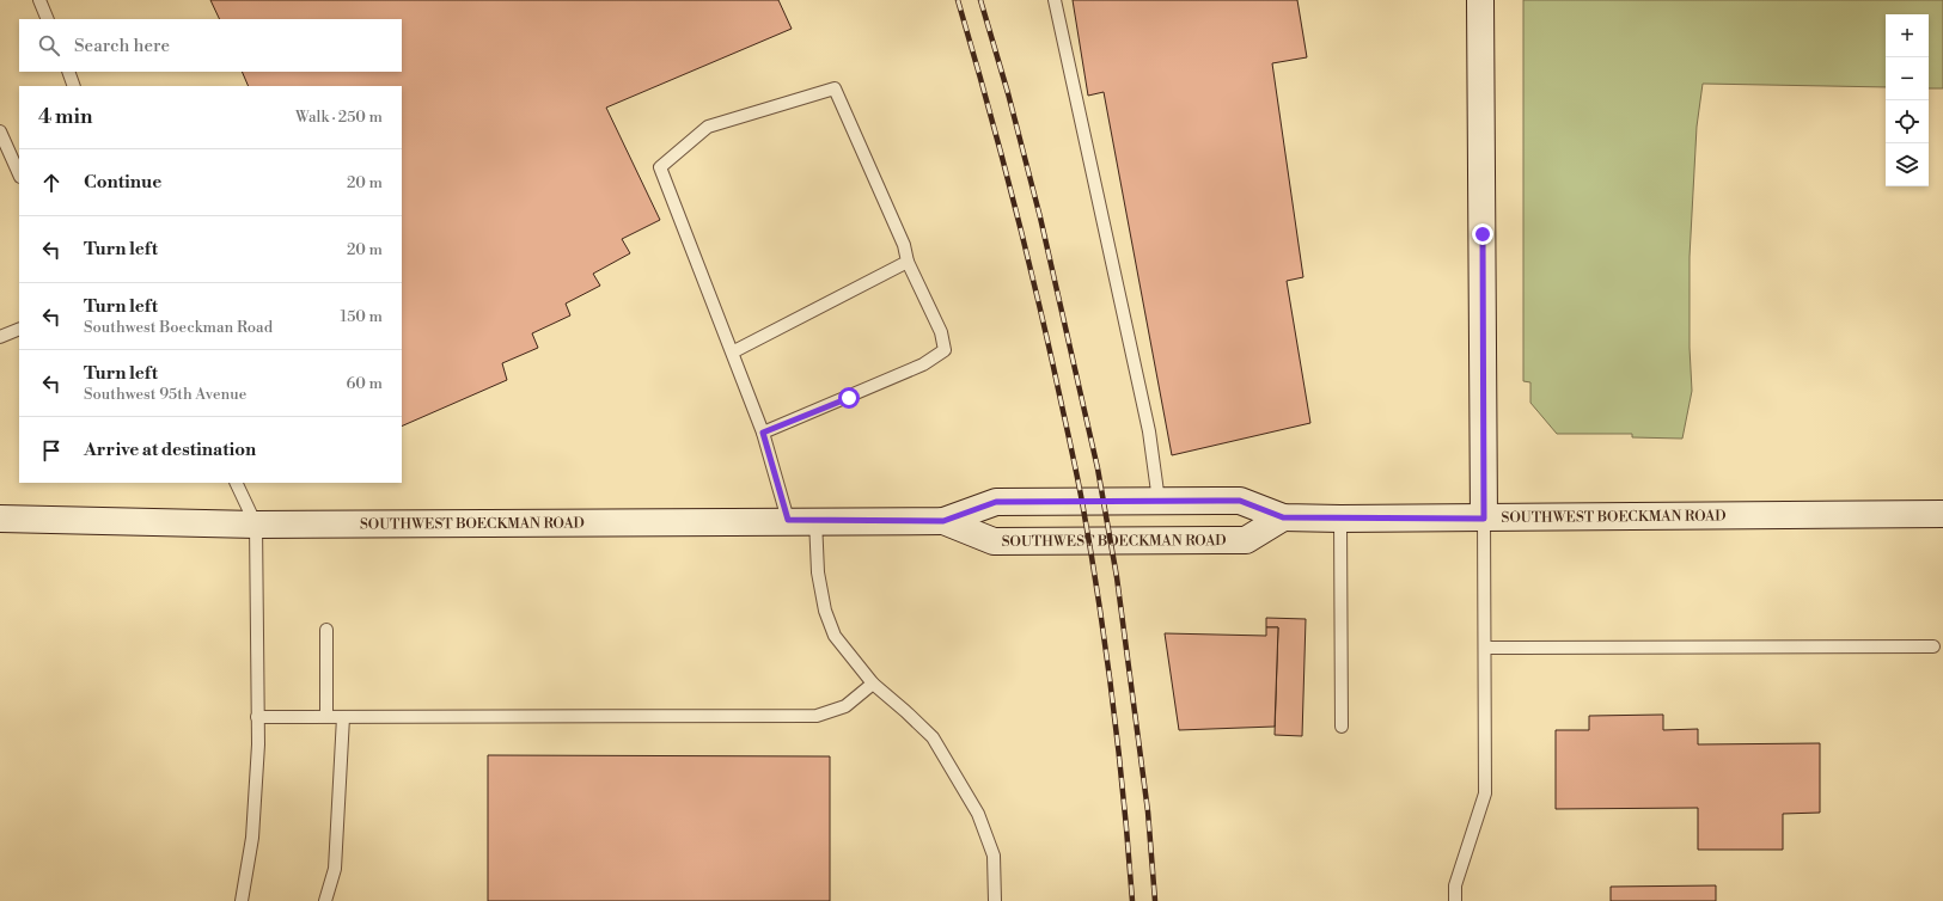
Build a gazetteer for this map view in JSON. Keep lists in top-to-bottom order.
{
  "streets": {
    "main road": ["SOUTHWEST BOECKMAN ROAD"]
  },
  "page": {
    "map_buttons": ["+", "−"],
    "search": "Search here",
    "heading": ["4 min", "Walk · 250 m"],
    "list": [
      ["Continue", "20 m"],
      ["Turn left", "20 m"],
      ["Turn left", "Southwest Boeckman Road", "150 m"],
      ["Turn left", "Southwest 95th Avenue", "60 m"],
      "Arrive at destination"
    ]
  }
}
